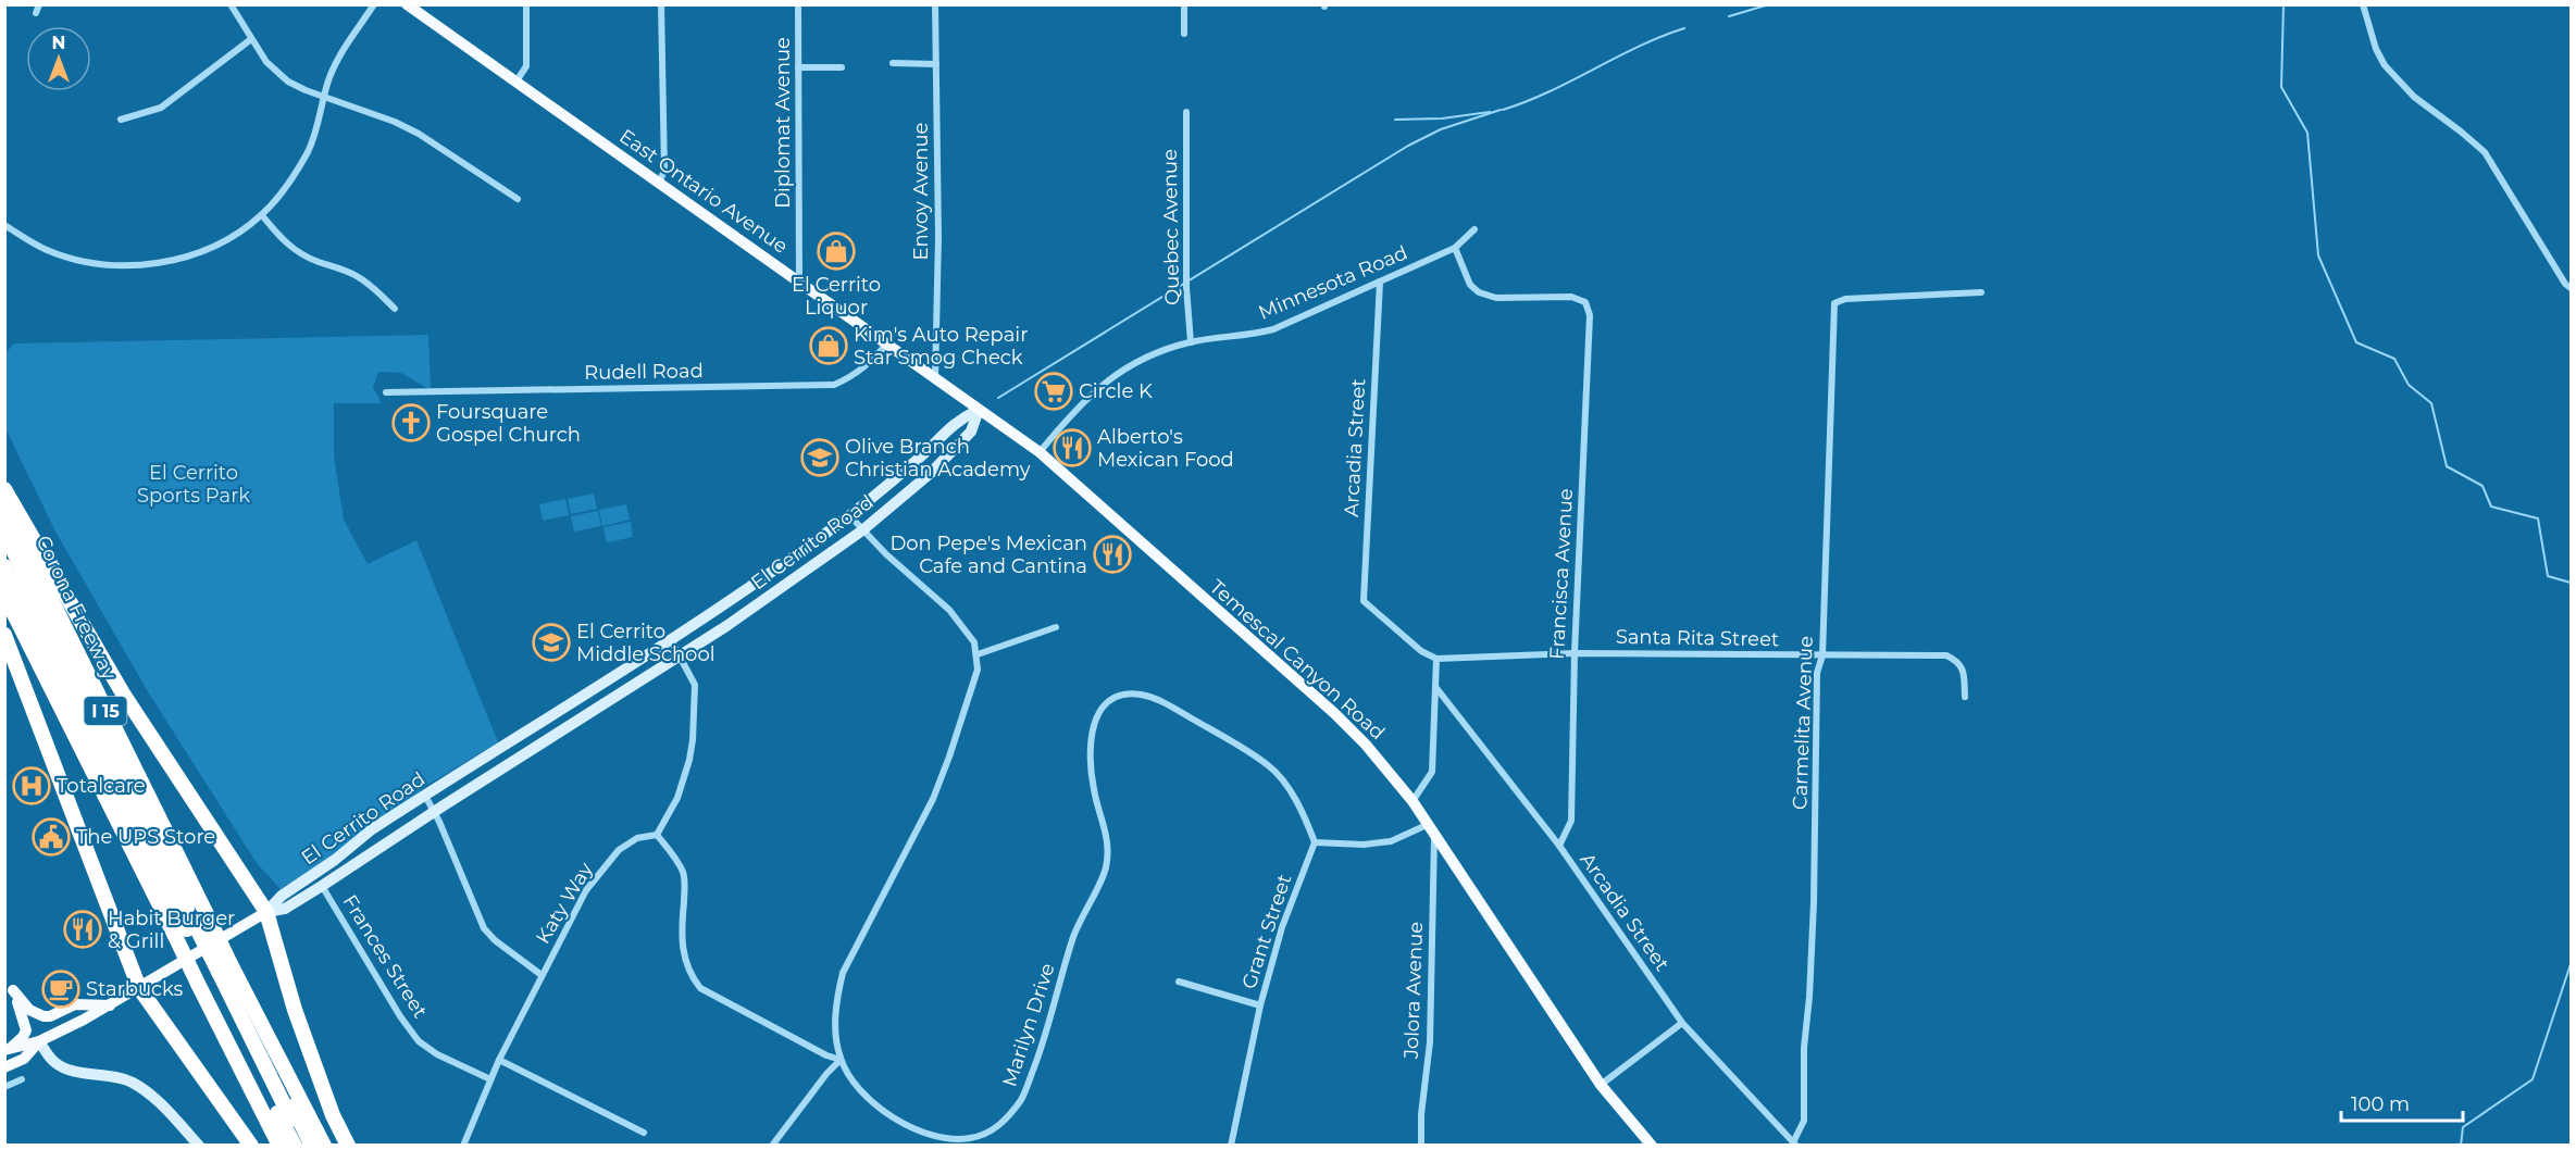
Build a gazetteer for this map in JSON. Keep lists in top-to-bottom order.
{
  "streets": {
    "highway": ["Corona Freeway", "I 15"],
    "main road": ["East Ontario Avenue", "El Cerrito Road", "Temescal Canyon Road"],
    "street": [
      "Diplomat Avenue",
      "Envoy Avenue",
      "Quebec Avenue",
      "Minnesota Road",
      "Rudell Road",
      "Arcadia Street",
      "Francisca Avenue",
      "Santa Rita Street",
      "Carmelita Avenue",
      "Katy Way",
      "Grant Street",
      "Frances Street",
      "Jolora Avenue",
      "Marilyn Drive"
    ]
  },
  "crossings": [
    ["Diplomat Avenue", "East Ontario Avenue"],
    ["East Ontario Avenue", "Envoy Avenue"],
    ["East Ontario Avenue", "Rudell Road"],
    ["East Ontario Avenue", "El Cerrito Road"],
    ["East Ontario Avenue", "Temescal Canyon Road"],
    ["Quebec Avenue", "Minnesota Road"],
    ["Minnesota Road", "Arcadia Street"],
    ["Minnesota Road", "Francisca Avenue"],
    ["Minnesota Road", "Temescal Canyon Road"],
    ["Arcadia Street", "Francisca Avenue"],
    ["Arcadia Street", "Santa Rita Street"],
    ["Arcadia Street", "Carmelita Avenue"],
    ["El Cerrito Road", "Temescal Canyon Road"],
    ["El Cerrito Road", "Frances Street"],
    ["Francisca Avenue", "Santa Rita Street"],
    ["Santa Rita Street", "Carmelita Avenue"],
    ["Temescal Canyon Road", "Jolora Avenue"],
    ["Katy Way", "Frances Street"],
    ["Grant Street", "Marilyn Drive"]
  ],
  "parks": ["El Cerrito Sports Park"],
  "places": {
    "shop": ["El Cerrito Liquor", "Kim's Auto Repair Star Smog Check"],
    "supermarket": ["Circle K"],
    "church": ["Foursquare Gospel Church"],
    "restaurant": ["Alberto's Mexican Food", "Don Pepe's Mexican Cafe and Cantina", "Habit Burger & Grill"],
    "school or university": ["Olive Branch Christian Academy", "El Cerrito Middle School"],
    "hospital": ["Totalcare"],
    "public building": ["The UPS Store"],
    "cafe": ["Starbucks"]
  },
  "scale_bar": "100 m",
  "north": "top"
}
